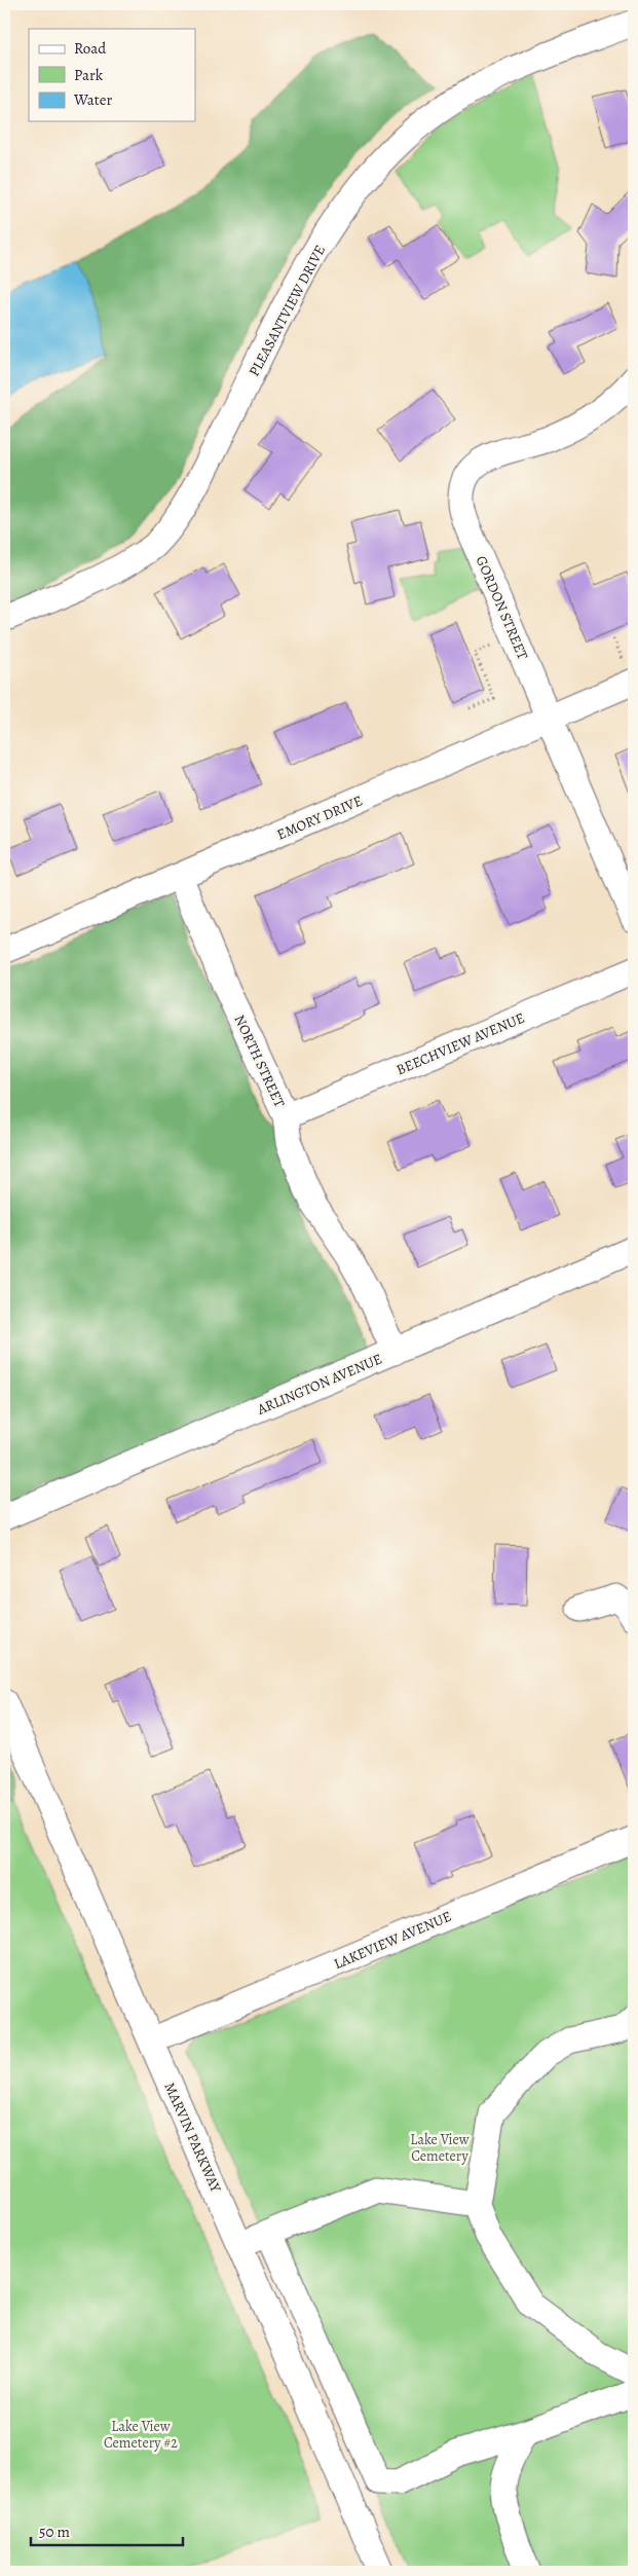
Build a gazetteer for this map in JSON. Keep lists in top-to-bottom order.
{
  "streets": {
    "street": [
      "PLEASANTVIEW DRIVE",
      "GORDON STREET",
      "EMORY DRIVE",
      "BEECHVIEW AVENUE",
      "NORTH STREET",
      "ARLINGTON AVENUE",
      "LAKEVIEW AVENUE",
      "MARVIN PARKWAY"
    ]
  },
  "crossings": [
    ["GORDON STREET", "EMORY DRIVE"],
    ["EMORY DRIVE", "NORTH STREET"],
    ["BEECHVIEW AVENUE", "NORTH STREET"],
    ["NORTH STREET", "ARLINGTON AVENUE"],
    ["LAKEVIEW AVENUE", "MARVIN PARKWAY"]
  ],
  "parks": ["Lake View Cemetery", "Lake View Cemetery #2"],
  "legend": ["Road", "Park", "Water"],
  "scale_bar": "50 m"
}
